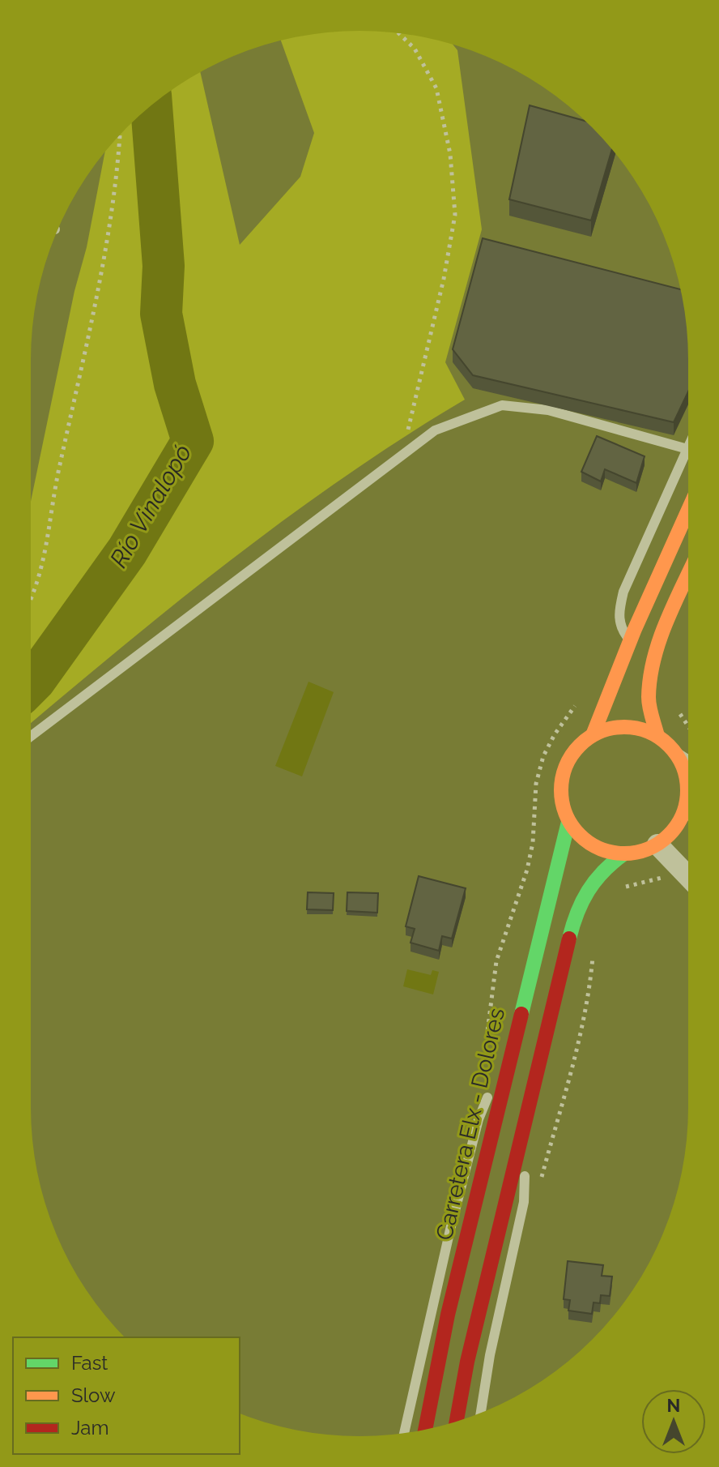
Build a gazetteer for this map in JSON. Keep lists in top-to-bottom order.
{
  "streets": {
    "main road": ["Carretera Elx - Dolores"]
  },
  "water": ["Río Vinalopó"],
  "legend": ["Fast", "Slow", "Jam"],
  "north": "top"
}
